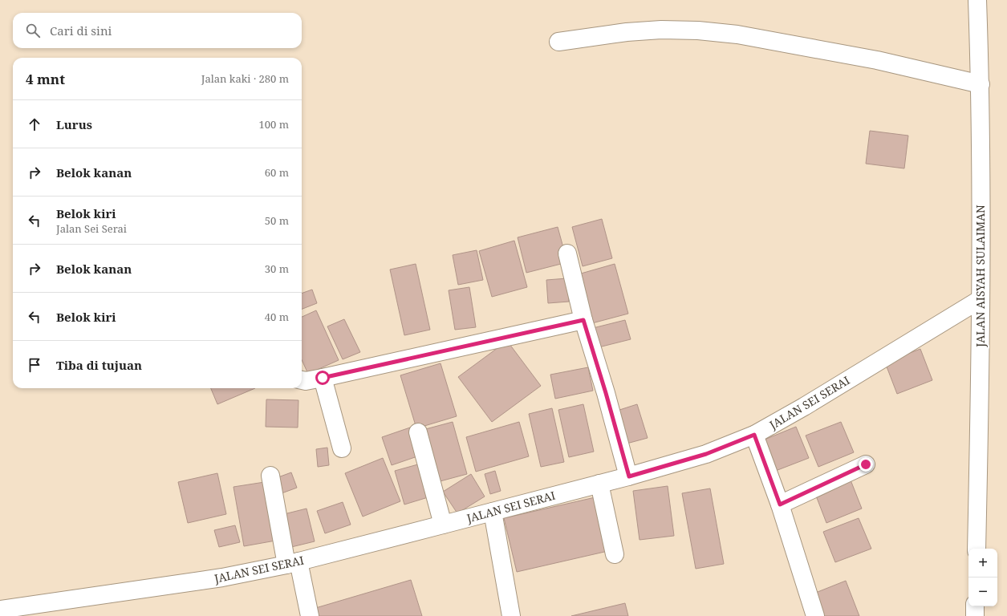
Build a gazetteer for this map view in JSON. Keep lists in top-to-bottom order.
{
  "streets": {
    "main road": ["JALAN AISYAH SULAIMAN", "JALAN SEI SERAI"]
  },
  "crossings": [
    ["JALAN AISYAH SULAIMAN", "JALAN SEI SERAI"]
  ],
  "page": {
    "search": "Cari di sini",
    "heading": ["4 mnt", "Jalan kaki · 280 m"],
    "list": [
      ["Lurus", "100 m"],
      ["Belok kanan", "60 m"],
      ["Belok kiri", "Jalan Sei Serai", "50 m"],
      ["Belok kanan", "30 m"],
      ["Belok kiri", "40 m"],
      "Tiba di tujuan"
    ],
    "map_buttons": ["+", "−"]
  }
}
